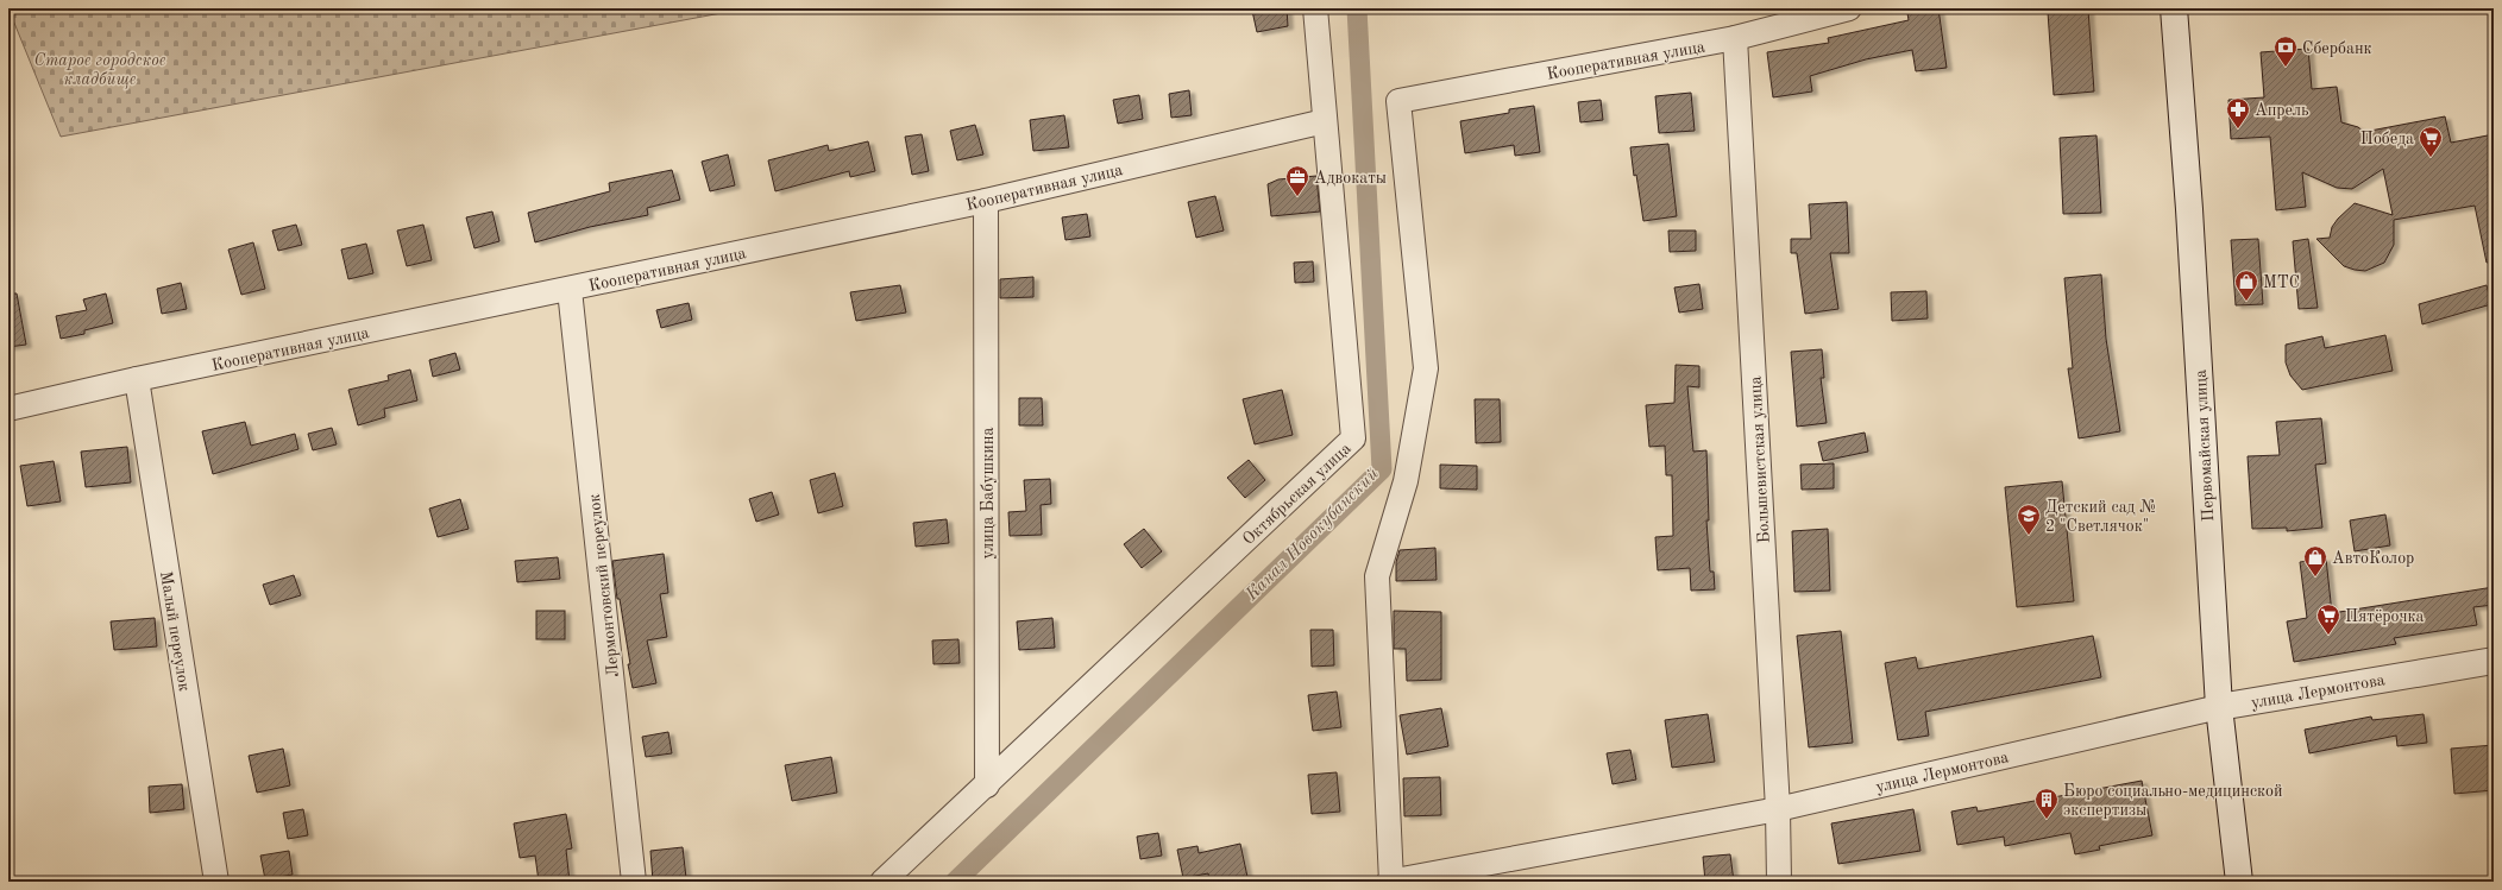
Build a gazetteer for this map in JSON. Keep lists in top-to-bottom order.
{
  "streets": {
    "main road": ["Первомайская улица", "улица Лермонтова"],
    "street": [
      "Кооперативная улица",
      "Большевистская улица",
      "улица Бабушкина",
      "Октябрьская улица",
      "Лермонтовский переулок",
      "Малый переулок"
    ]
  },
  "crossings": [
    ["Кооперативная улица", "Большевистская улица"],
    ["Кооперативная улица", "улица Бабушкина"],
    ["Кооперативная улица", "Октябрьская улица"],
    ["Кооперативная улица", "Лермонтовский переулок"],
    ["Кооперативная улица", "Малый переулок"],
    ["Кооперативная улица", "улица Лермонтова"],
    ["Первомайская улица", "улица Лермонтова"],
    ["Большевистская улица", "улица Лермонтова"],
    ["улица Бабушкина", "Октябрьская улица"]
  ],
  "water": ["Канал Новокубанский"],
  "parks": ["Старое городское кладбище"],
  "places": {
    "bank": ["Сбербанк"],
    "pharmacy": ["Апрель"],
    "supermarket": ["Победа", "Пятёрочка"],
    "office": ["Адвокаты"],
    "shop": ["МТС", "АвтоКолор"],
    "school or university": ["Детский сад № 2 \"Светлячок\""],
    "building": ["Бюро социально-медицинской экспертизы"]
  }
}
